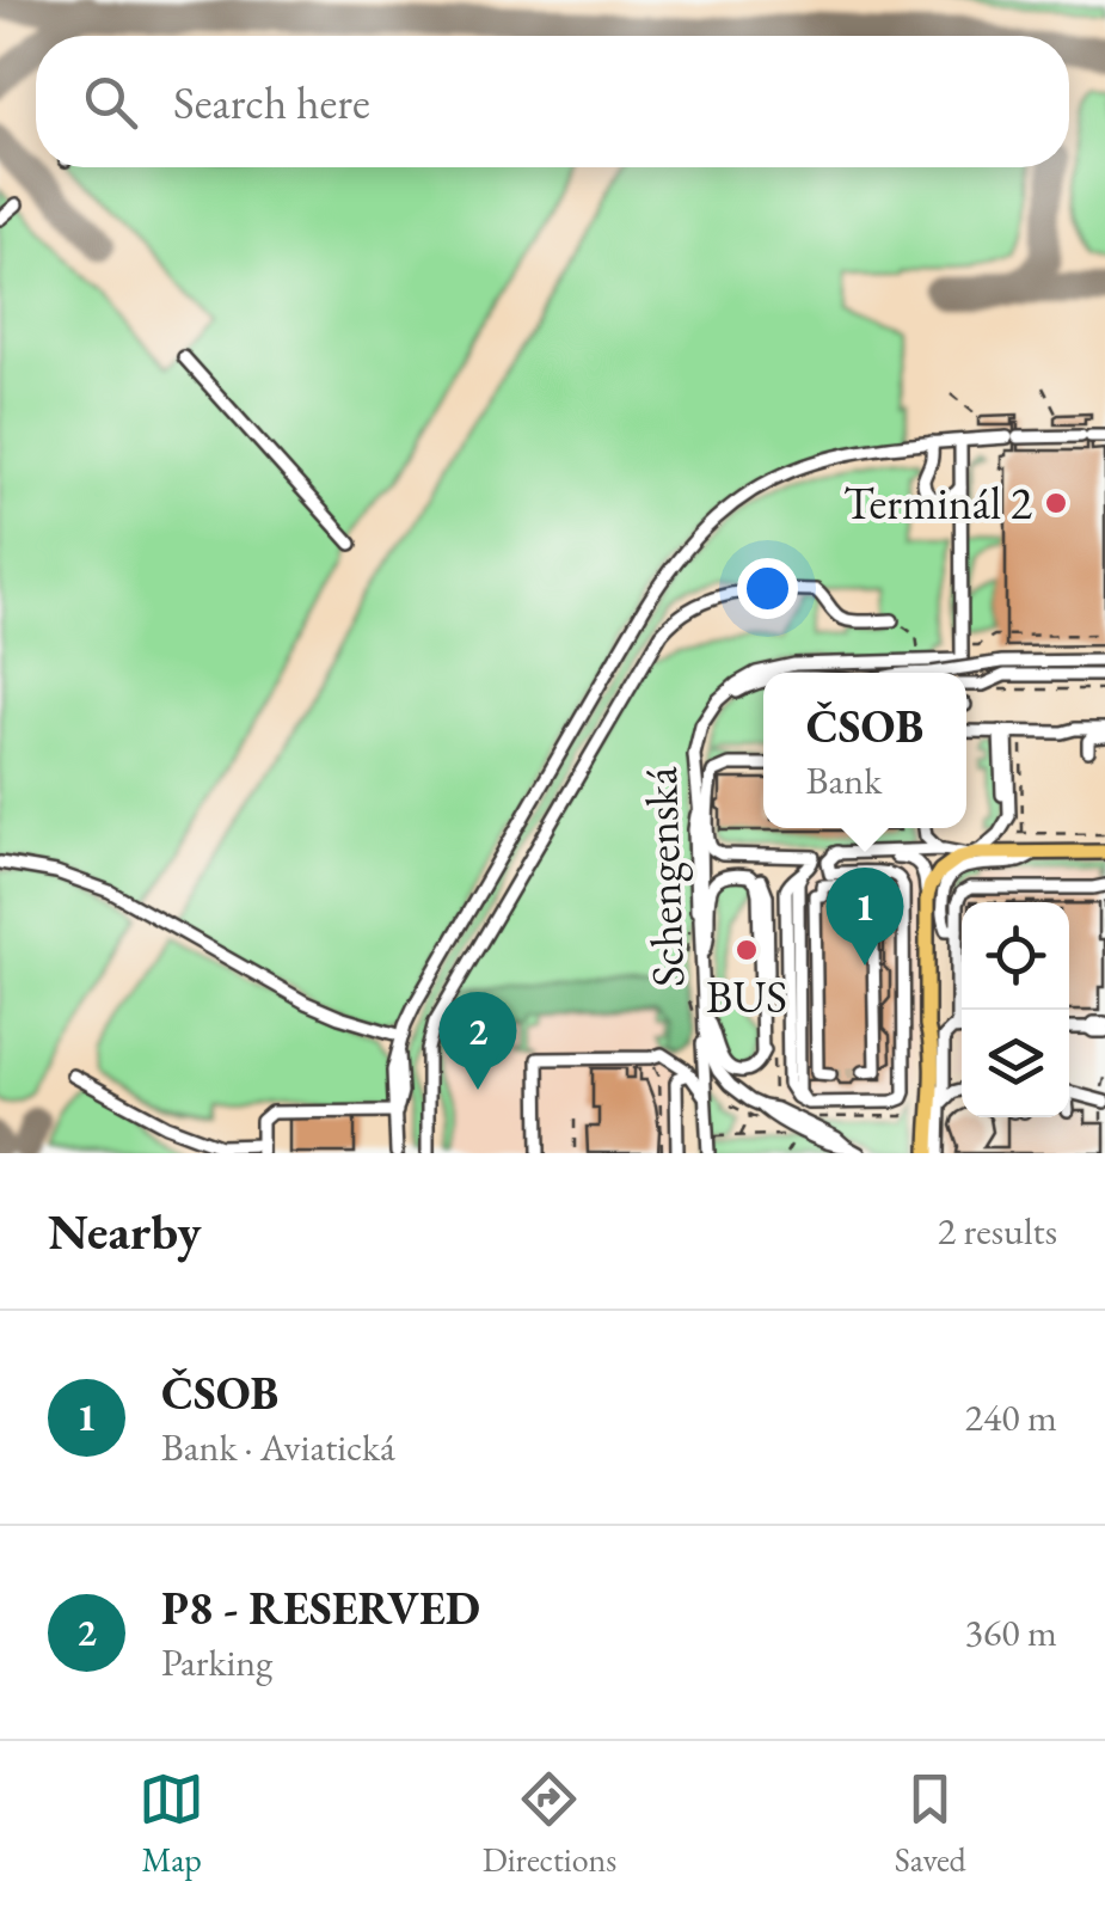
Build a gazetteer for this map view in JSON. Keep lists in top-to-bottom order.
{
  "streets": {
    "street": ["Schengenská"]
  },
  "places": ["Terminál 2", "BUS"],
  "page": {
    "search": "Search here",
    "popup": ["ČSOB", "Bank"],
    "pins": ["1", "2"],
    "heading": ["Nearby", "2 results"],
    "list": [
      {
        "mark": "1",
        "name": "ČSOB",
        "note": "Bank · Aviatická",
        "value": "240 m"
      },
      {
        "mark": "2",
        "name": "P8 - RESERVED",
        "note": "Parking",
        "value": "360 m"
      }
    ],
    "nav": ["Map", "Directions", "Saved"]
  }
}
